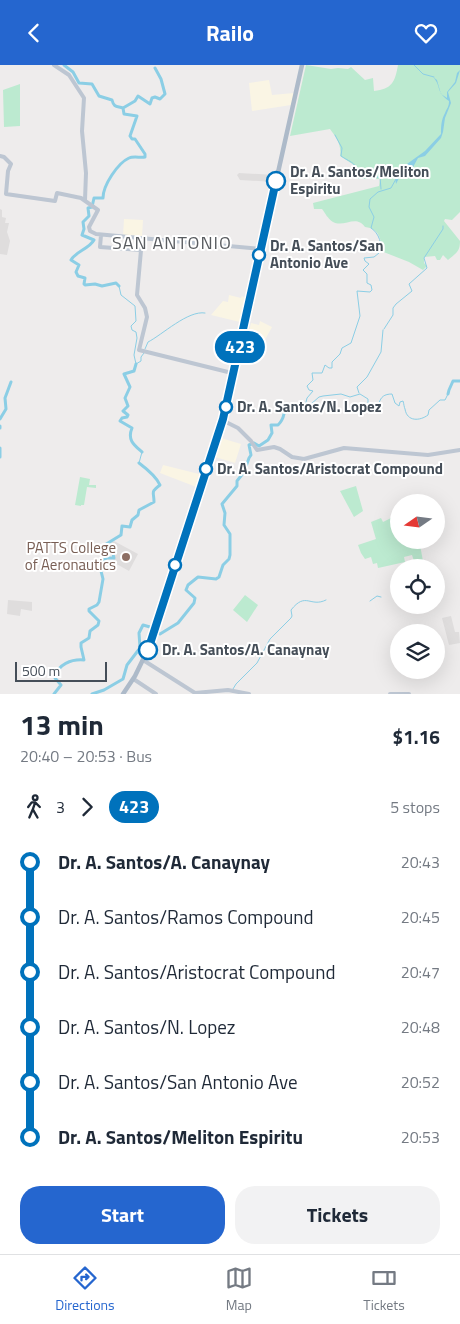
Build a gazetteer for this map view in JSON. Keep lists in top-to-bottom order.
{
  "districts": ["SAN ANTONIO"],
  "places": [
    "Dr. A. Santos/Meliton Espiritu",
    "Dr. A. Santos/San Antonio Ave",
    "Dr. A. Santos/N. Lopez",
    "Dr. A. Santos/Aristocrat Compound",
    "PATTS College of Aeronautics",
    "Dr. A. Santos/A. Canaynay"
  ],
  "lines": ["bus line 423"],
  "scale_bar": "500 m",
  "north": "left",
  "page": {
    "header": "Railo",
    "on_map": "423",
    "scale": "500 m",
    "heading": ["13 min", "20:40 – 20:53 · Bus", "$1.16"],
    "legs": ["3", "423", "5 stops"],
    "list": [
      {
        "name": "Dr. A. Santos/A. Canaynay",
        "value": "20:43"
      },
      {
        "name": "Dr. A. Santos/Ramos Compound",
        "value": "20:45"
      },
      {
        "name": "Dr. A. Santos/Aristocrat Compound",
        "value": "20:47"
      },
      {
        "name": "Dr. A. Santos/N. Lopez",
        "value": "20:48"
      },
      {
        "name": "Dr. A. Santos/San Antonio Ave",
        "value": "20:52"
      },
      {
        "name": "Dr. A. Santos/Meliton Espiritu",
        "value": "20:53"
      }
    ],
    "buttons": ["Start", "Tickets"],
    "tabs": ["Directions", "Map", "Tickets"]
  }
}
